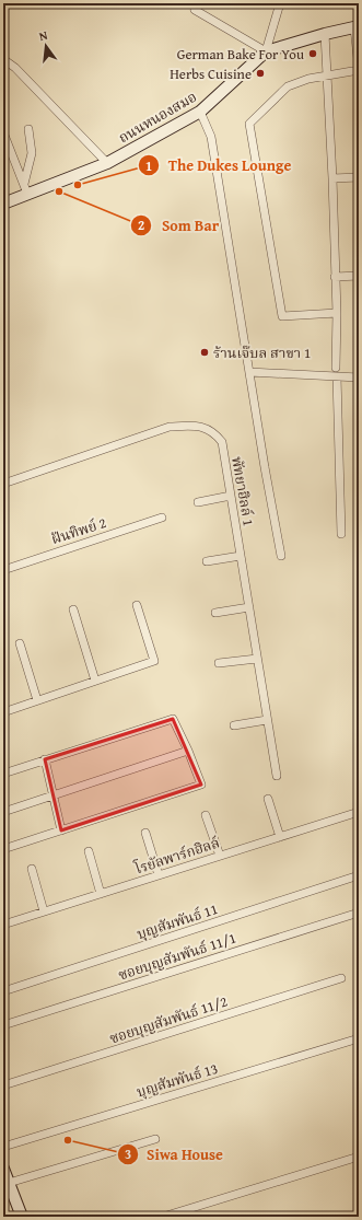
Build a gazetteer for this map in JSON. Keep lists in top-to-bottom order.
{
  "streets": {
    "street": [
      "ถนนหนองสมอ",
      "พัทยาฮิลล์ 1",
      "ฝันทิพย์ 2",
      "โรยัลพาร์กฮิลล์",
      "บุญสัมพันธ์ 11",
      "ซอยบุญสัมพันธ์ 11/1",
      "ซอยบุญสัมพันธ์ 11/2",
      "บุญสัมพันธ์ 13"
    ]
  },
  "places": [
    "German Bake For You",
    "Herbs Cuisine",
    "The Dukes Lounge",
    "Som Bar",
    "ร้านเจ๊บล สาขา 1",
    "Siwa House"
  ],
  "north": "top"
}
